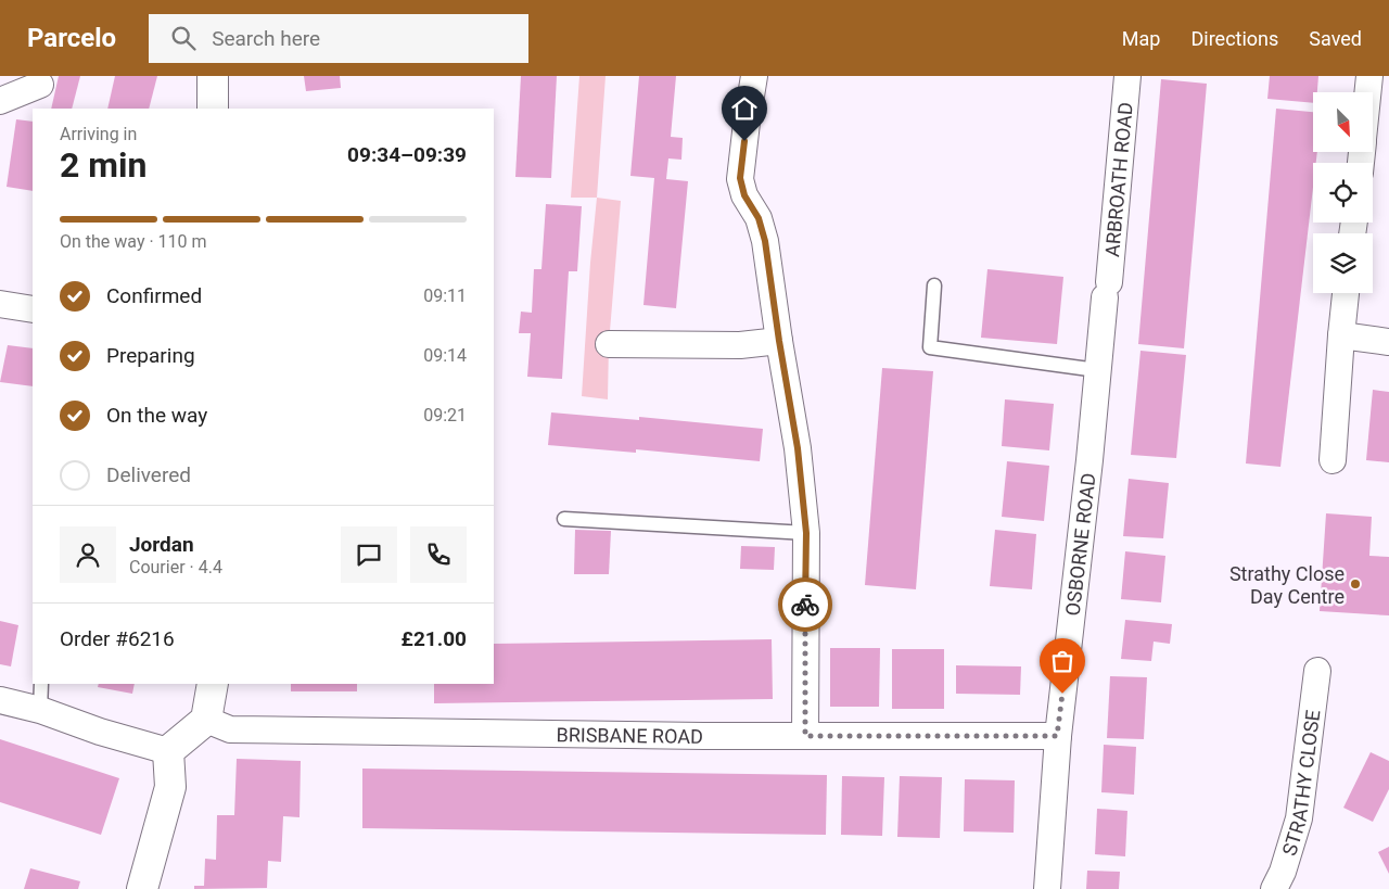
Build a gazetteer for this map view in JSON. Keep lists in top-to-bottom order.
{
  "streets": {
    "street": [
      "ARBROATH ROAD",
      "OSBORNE ROAD",
      "BRISBANE ROAD",
      "STRATHY CLOSE"
    ]
  },
  "crossings": [
    ["ARBROATH ROAD", "OSBORNE ROAD"],
    ["OSBORNE ROAD", "BRISBANE ROAD"]
  ],
  "places": ["Strathy Close Day Centre"],
  "north": "bottom right",
  "page": {
    "header": "Parcelo",
    "search": "Search here",
    "nav": ["Map", "Directions", "Saved"],
    "heading": ["2 min", "Arriving in", "09:34–09:39"],
    "panel": [
      "Jordan",
      "Courier · 4.4",
      "Order #6216",
      "£21.00"
    ],
    "bar": "On the way · 110 m",
    "list": [
      ["Confirmed", "09:11"],
      ["Preparing", "09:14"],
      ["On the way", "09:21"],
      "Delivered"
    ]
  }
}
